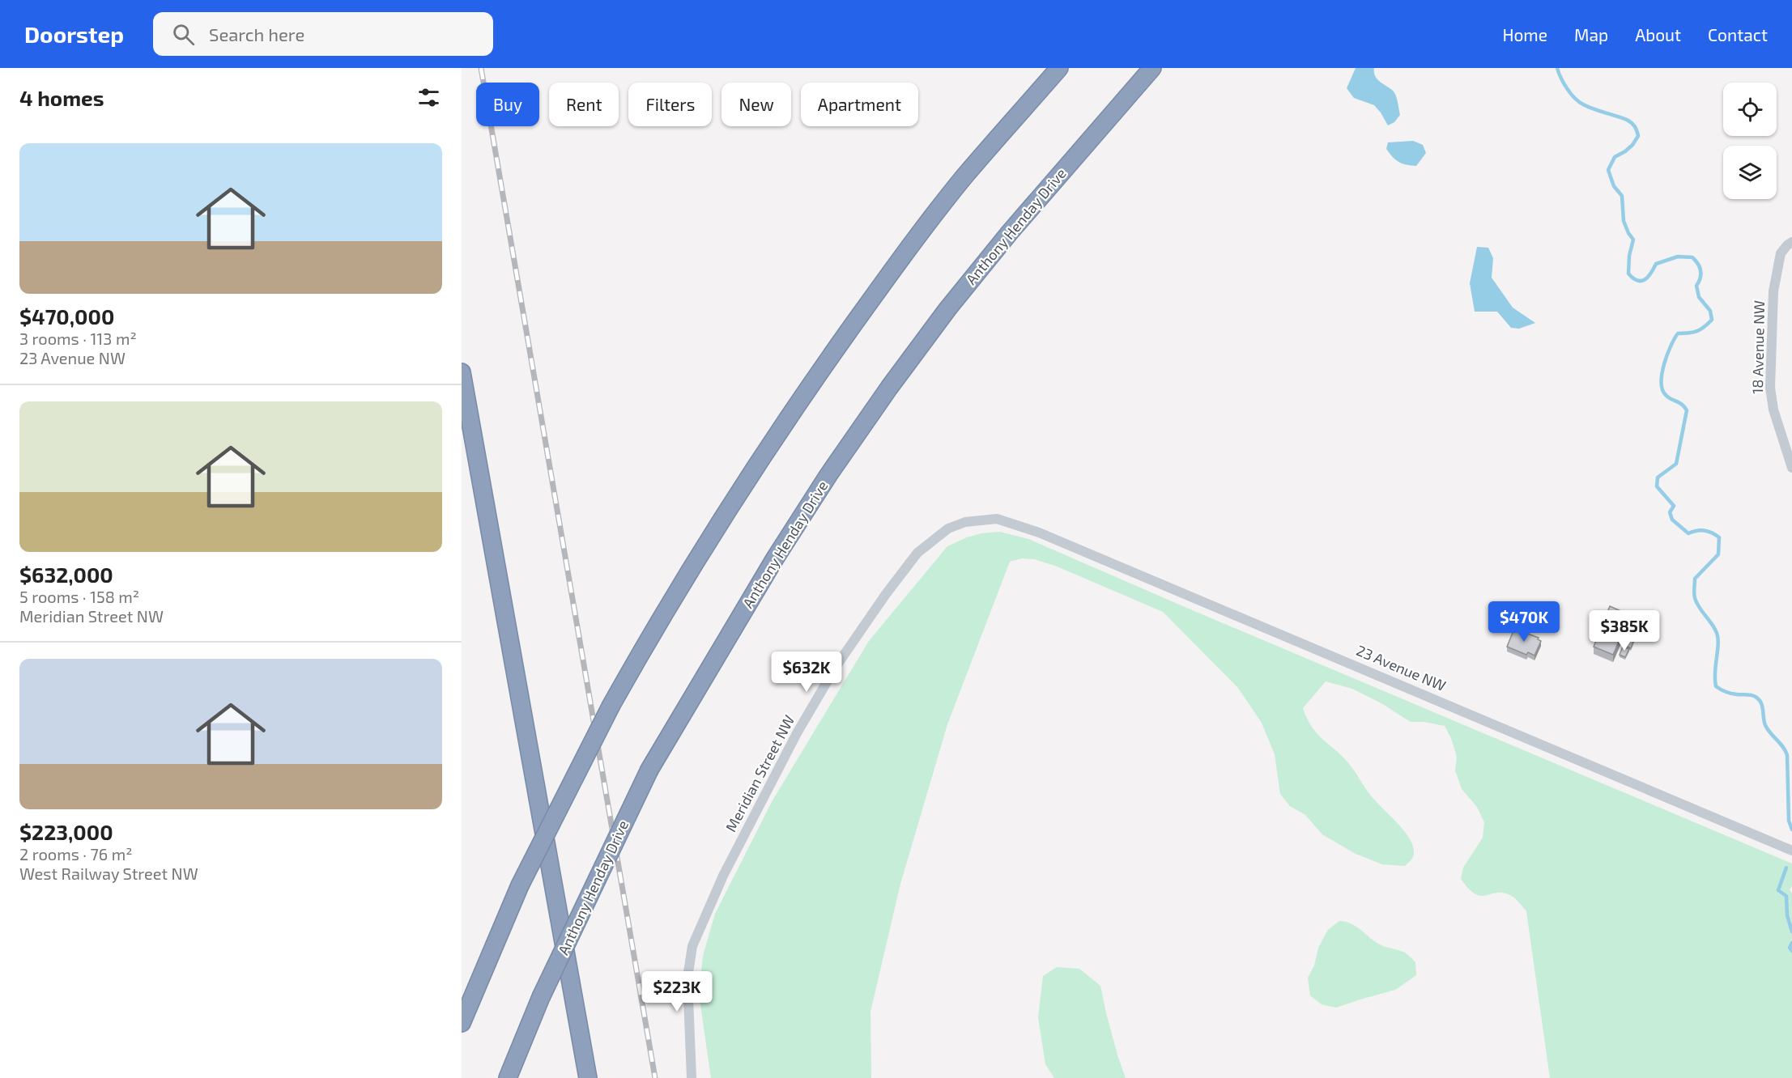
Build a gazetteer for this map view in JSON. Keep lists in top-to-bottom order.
{
  "streets": {
    "highway": ["Anthony Henday Drive"],
    "street": ["18 Avenue NW", "23 Avenue NW", "Meridian Street NW"]
  },
  "crossings": [
    ["23 Avenue NW", "Meridian Street NW"]
  ],
  "page": {
    "header": "Doorstep",
    "search": "Search here",
    "nav": [
      "Home",
      "Map",
      "About",
      "Contact"
    ],
    "heading": "4 homes",
    "chip": [
      "Buy",
      "Rent",
      "Filters",
      "New",
      "Apartment"
    ],
    "list": [
      {
        "name": "$470,000",
        "note": "3 rooms · 113 m² · 23 Avenue NW"
      },
      {
        "name": "$632,000",
        "note": "5 rooms · 158 m² · Meridian Street NW"
      },
      {
        "name": "$223,000",
        "note": "2 rooms · 76 m² · West Railway Street NW"
      }
    ],
    "price": [
      "$470K",
      "$385K",
      "$632K",
      "$223K"
    ]
  }
}
